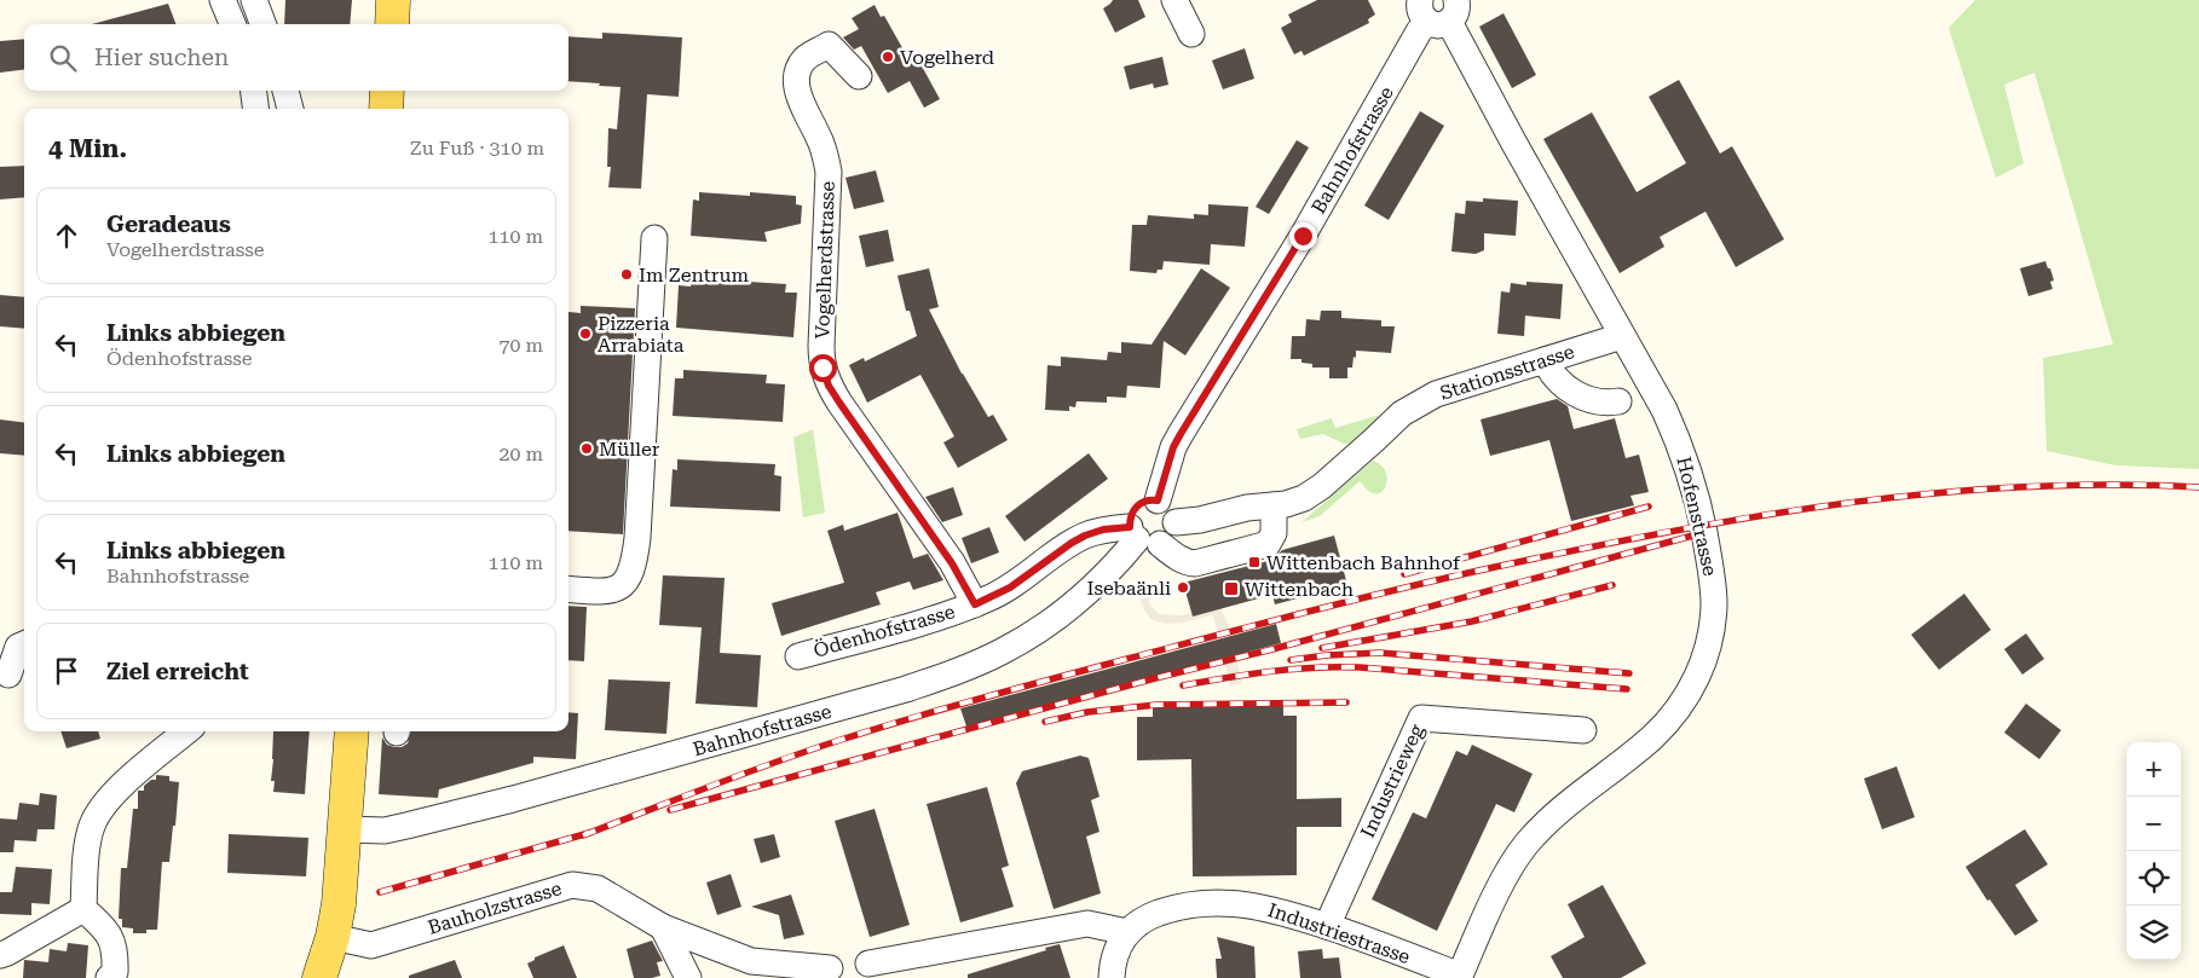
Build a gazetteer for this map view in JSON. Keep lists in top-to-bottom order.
{
  "streets": {
    "street": [
      "Bahnhofstrasse",
      "Vogelherdstrasse",
      "Stationsstrasse",
      "Hofenstrasse",
      "Ödenhofstrasse",
      "Industrieweg",
      "Bauholzstrasse",
      "Industriestrasse"
    ]
  },
  "crossings": [
    ["Bahnhofstrasse", "Stationsstrasse"],
    ["Bahnhofstrasse", "Hofenstrasse"],
    ["Bahnhofstrasse", "Ödenhofstrasse"],
    ["Vogelherdstrasse", "Ödenhofstrasse"],
    ["Stationsstrasse", "Hofenstrasse"],
    ["Stationsstrasse", "Ödenhofstrasse"],
    ["Hofenstrasse", "Industriestrasse"],
    ["Industrieweg", "Industriestrasse"]
  ],
  "places": {
    "other": [
      "Vogelherd",
      "Im Zentrum",
      "Pizzeria Arrabiata",
      "Müller",
      "Isebaänli"
    ],
    "transit": ["Wittenbach Bahnhof", "Wittenbach"]
  },
  "page": {
    "search": "Hier suchen",
    "heading": ["4 Min.", "Zu Fuß · 310 m"],
    "list": [
      ["Geradeaus", "Vogelherdstrasse", "110 m"],
      ["Links abbiegen", "Ödenhofstrasse", "70 m"],
      ["Links abbiegen", "20 m"],
      ["Links abbiegen", "Bahnhofstrasse", "110 m"],
      "Ziel erreicht"
    ],
    "map_buttons": ["+", "−"]
  }
}
